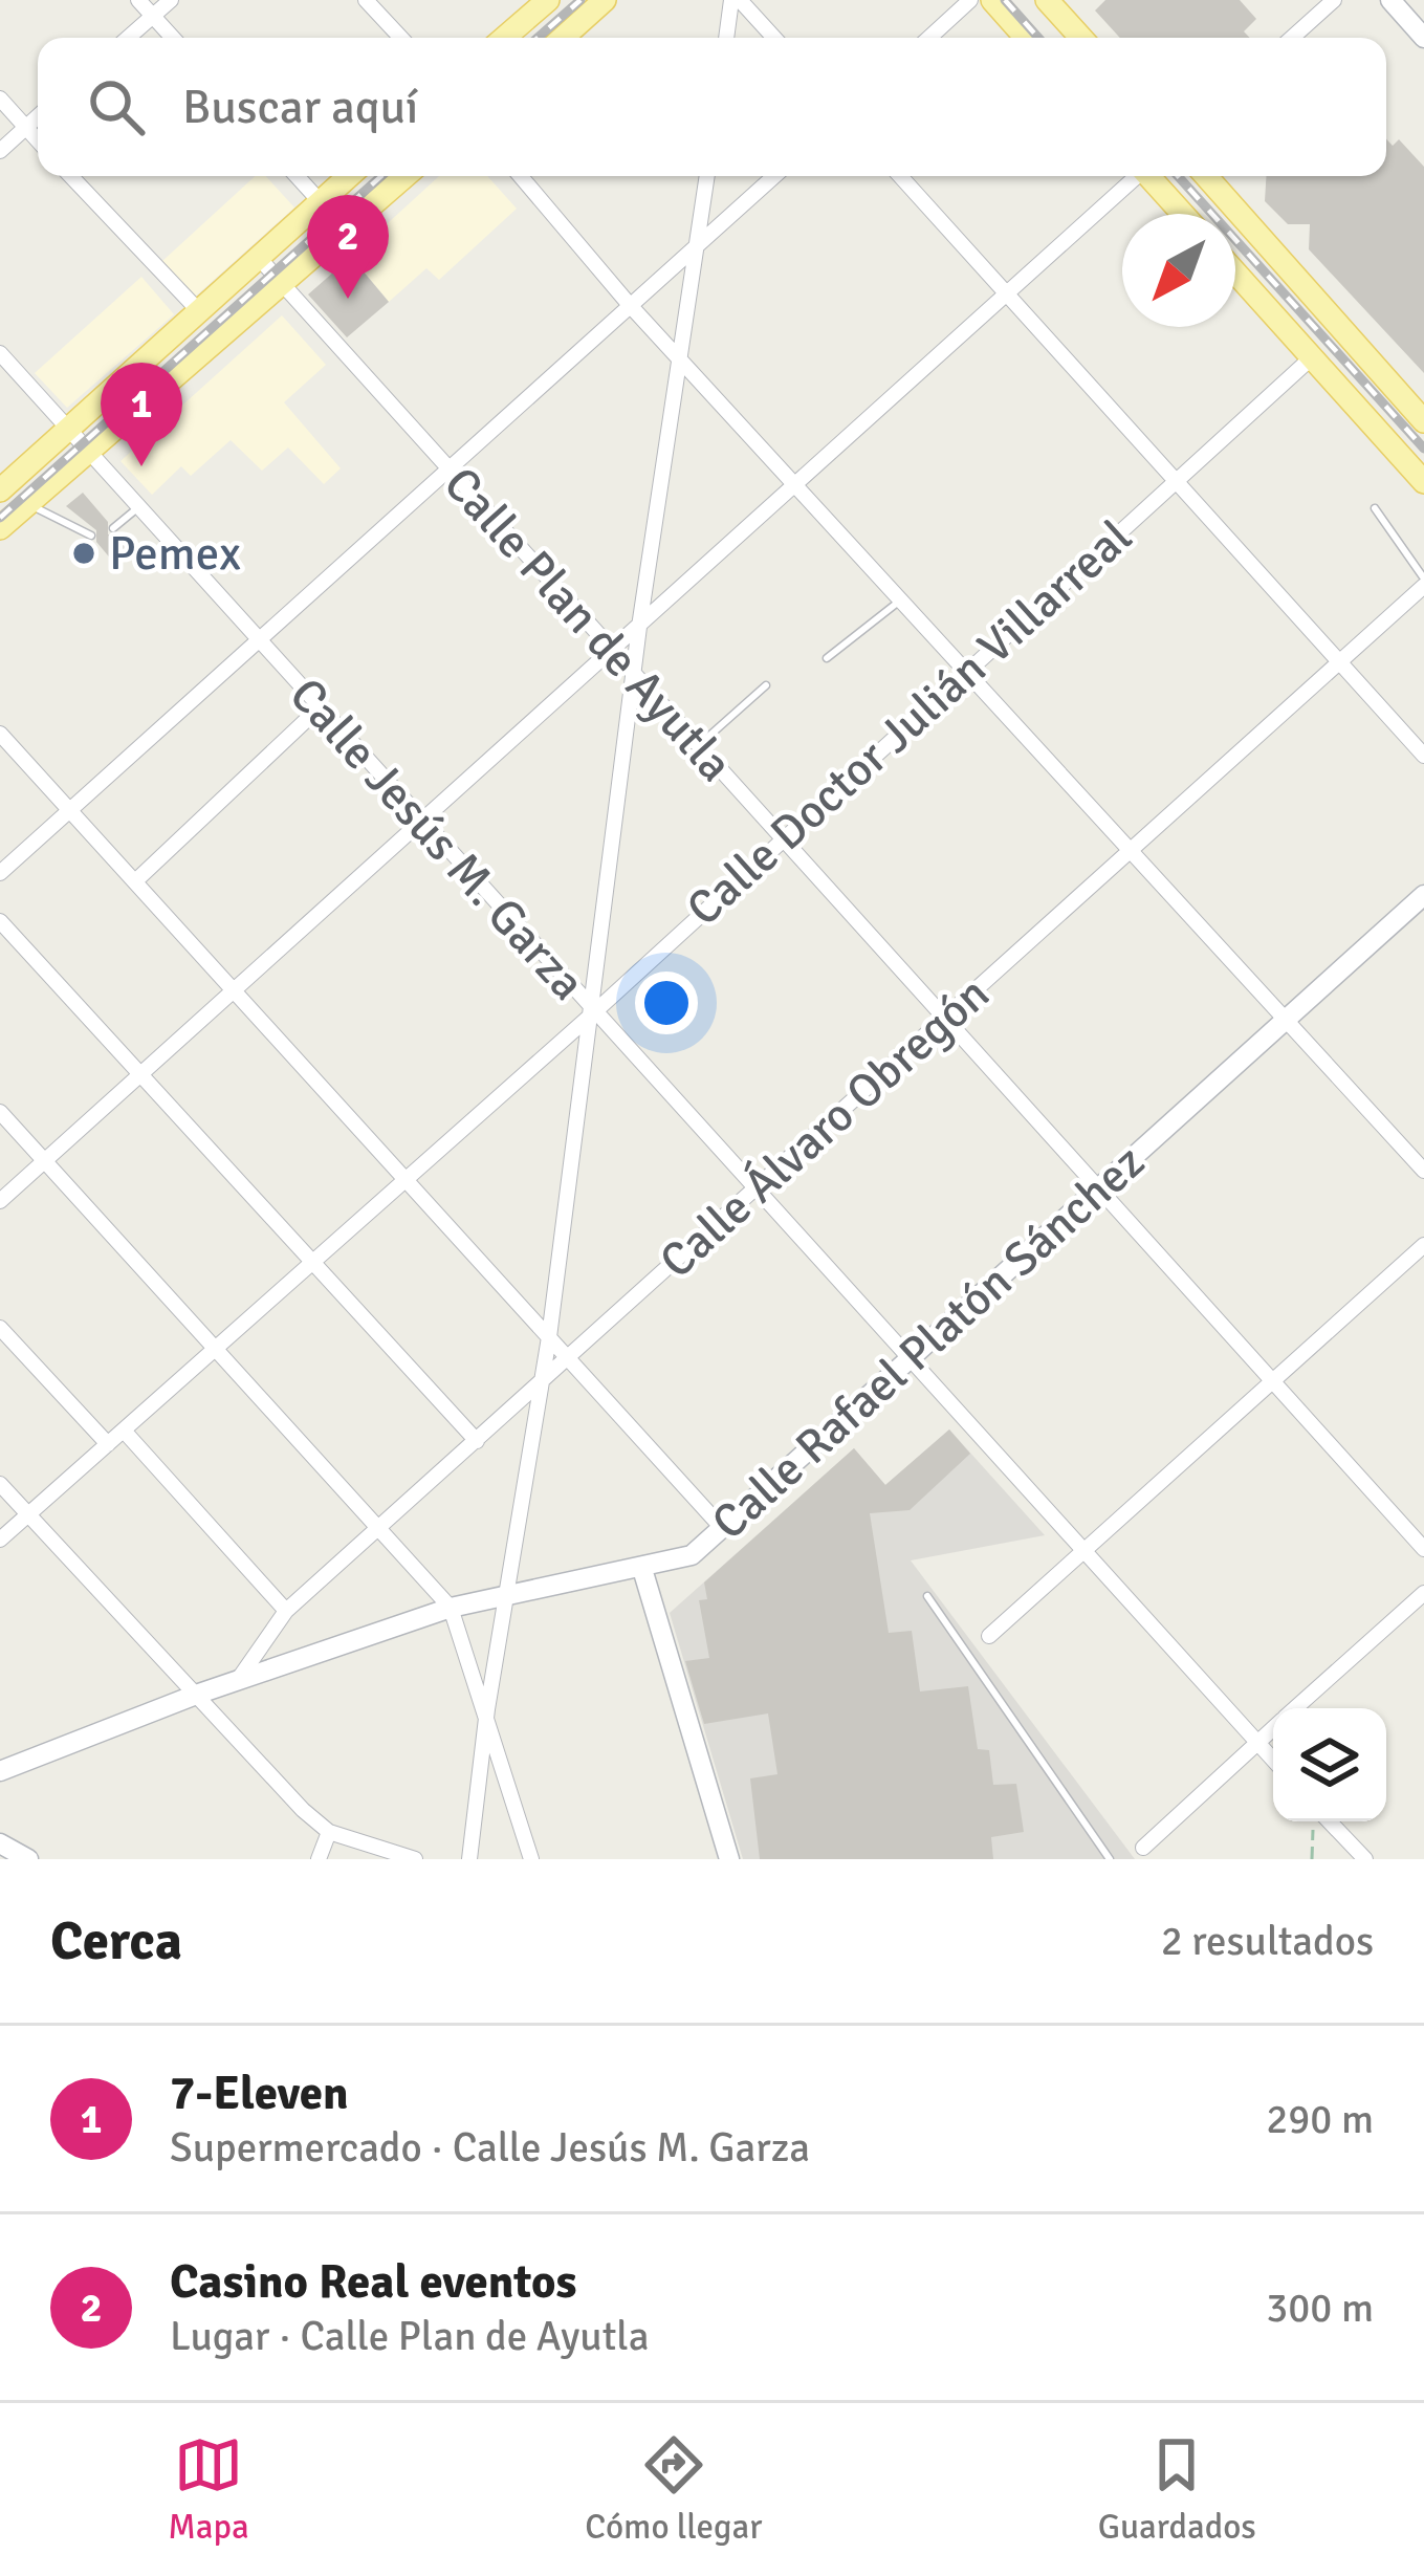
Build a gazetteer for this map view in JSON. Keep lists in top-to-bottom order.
{
  "streets": {
    "street": [
      "Calle Plan de Ayutla",
      "Calle Doctor Julián Villarreal",
      "Calle Jesús M. Garza",
      "Calle Álvaro Obregón",
      "Calle Rafael Platón Sánchez"
    ]
  },
  "crossings": [
    ["Calle Plan de Ayutla", "Calle Doctor Julián Villarreal"],
    ["Calle Plan de Ayutla", "Calle Álvaro Obregón"],
    ["Calle Plan de Ayutla", "Calle Rafael Platón Sánchez"],
    ["Calle Doctor Julián Villarreal", "Calle Jesús M. Garza"],
    ["Calle Jesús M. Garza", "Calle Álvaro Obregón"],
    ["Calle Jesús M. Garza", "Calle Rafael Platón Sánchez"],
    ["Calle Álvaro Obregón", "Calle Rafael Platón Sánchez"]
  ],
  "places": ["Pemex"],
  "north": "bottom left",
  "page": {
    "search": "Buscar aquí",
    "pins": ["2", "1"],
    "heading": ["Cerca", "2 resultados"],
    "list": [
      {
        "mark": "1",
        "name": "7-Eleven",
        "note": "Supermercado · Calle Jesús M. Garza",
        "value": "290 m"
      },
      {
        "mark": "2",
        "name": "Casino Real eventos",
        "note": "Lugar · Calle Plan de Ayutla",
        "value": "300 m"
      }
    ],
    "nav": ["Mapa", "Cómo llegar", "Guardados"]
  }
}
